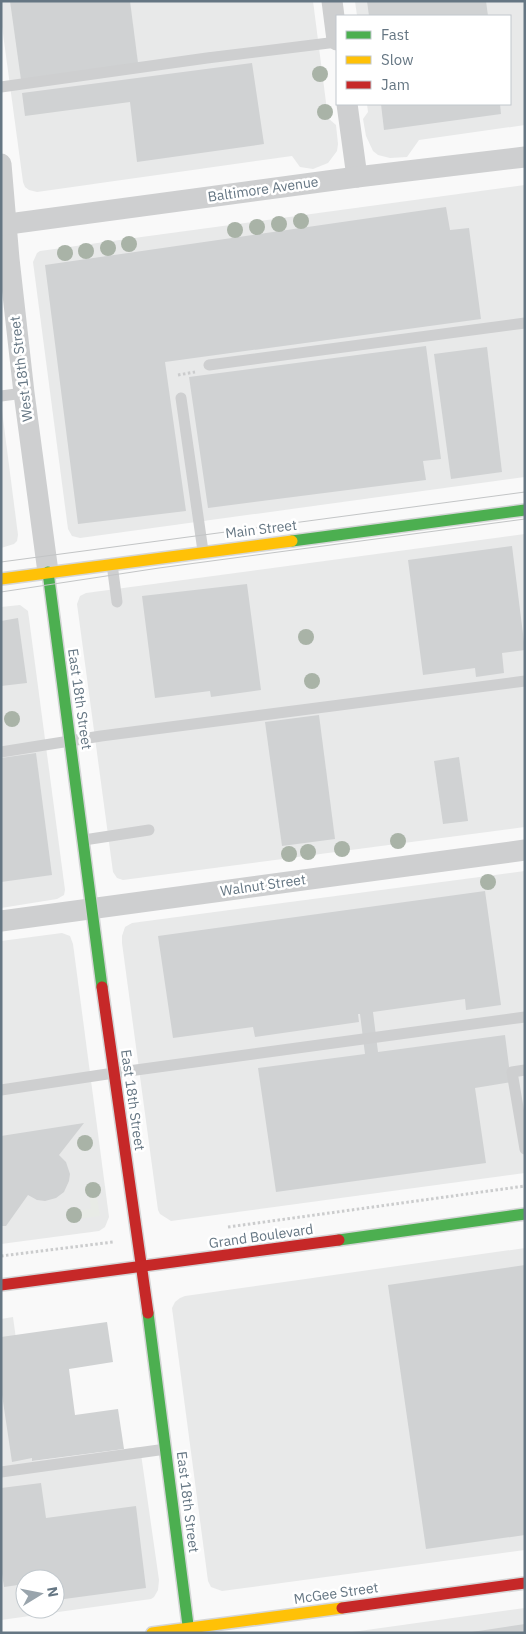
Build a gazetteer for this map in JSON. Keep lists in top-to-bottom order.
{
  "streets": {
    "main road": [
      "Main Street",
      "East 18th Street",
      "Grand Boulevard",
      "McGee Street"
    ],
    "street": ["Baltimore Avenue", "West 18th Street", "Walnut Street"]
  },
  "crossings": [
    ["Baltimore Avenue", "West 18th Street"],
    ["West 18th Street", "Main Street"],
    ["West 18th Street", "East 18th Street"],
    ["Main Street", "East 18th Street"],
    ["East 18th Street", "Walnut Street"],
    ["East 18th Street", "Grand Boulevard"],
    ["East 18th Street", "McGee Street"]
  ],
  "legend": ["Fast", "Slow", "Jam"],
  "north": "right"
}
